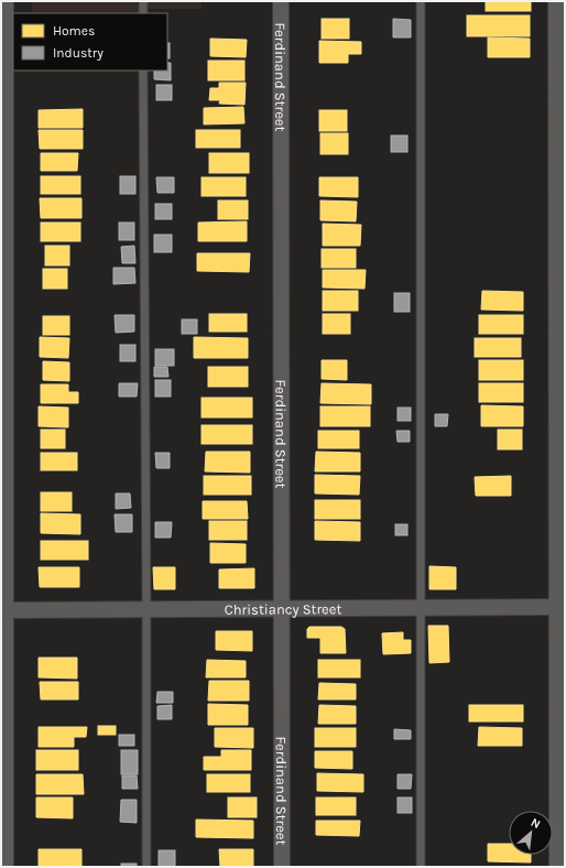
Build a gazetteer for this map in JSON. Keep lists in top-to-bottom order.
{
  "streets": {
    "street": ["Ferdinand Street", "Christiancy Street"]
  },
  "crossings": [
    ["Ferdinand Street", "Christiancy Street"]
  ],
  "legend": ["Homes", "Industry"],
  "north": "top right"
}
